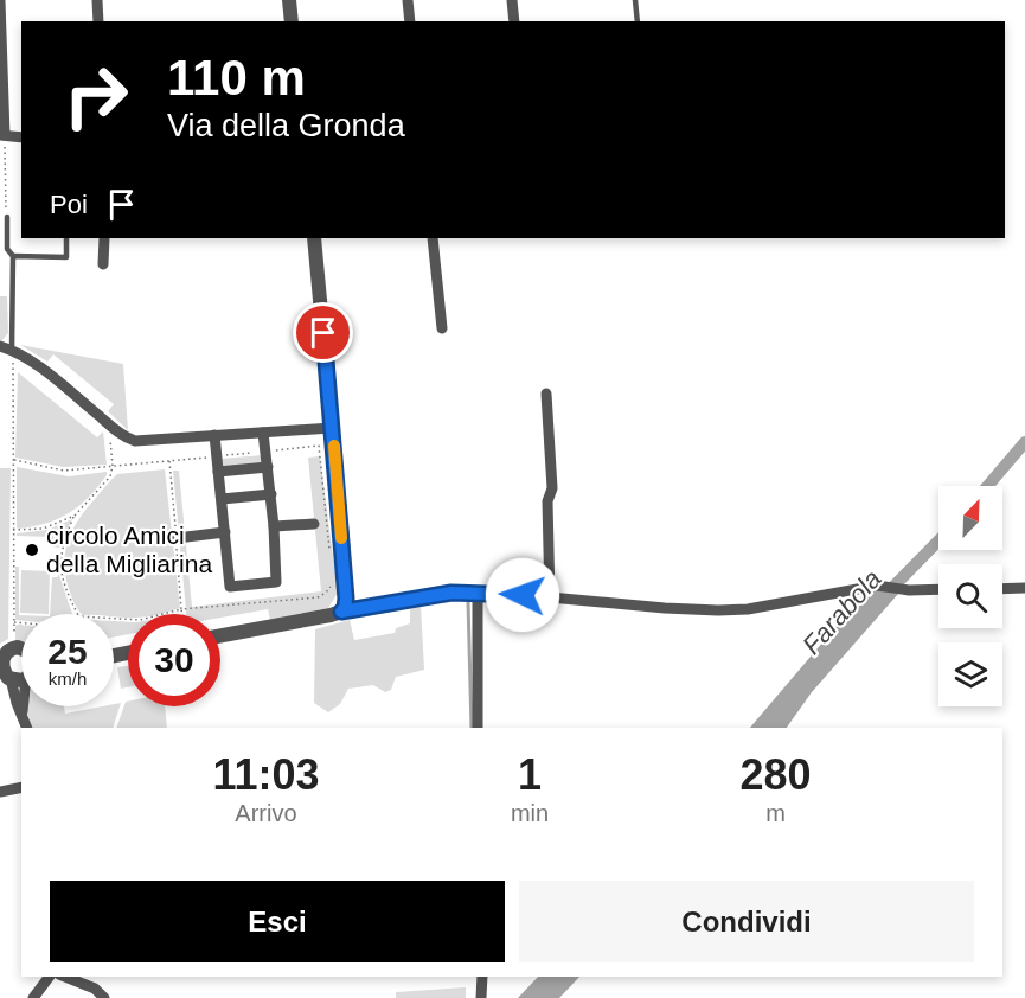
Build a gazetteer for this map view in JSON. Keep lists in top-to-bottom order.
{
  "water": ["Farabola"],
  "places": ["circolo Amici della Migliarina"],
  "north": "top right",
  "page": {
    "turn": ["110 m", "Via della Gronda"],
    "then": "Poi",
    "speed": "25 km/h",
    "limit": "30",
    "eta": [
      "11:03",
      "Arrivo",
      "1",
      "min",
      "280",
      "m"
    ],
    "buttons": ["Esci", "Condividi"]
  }
}
